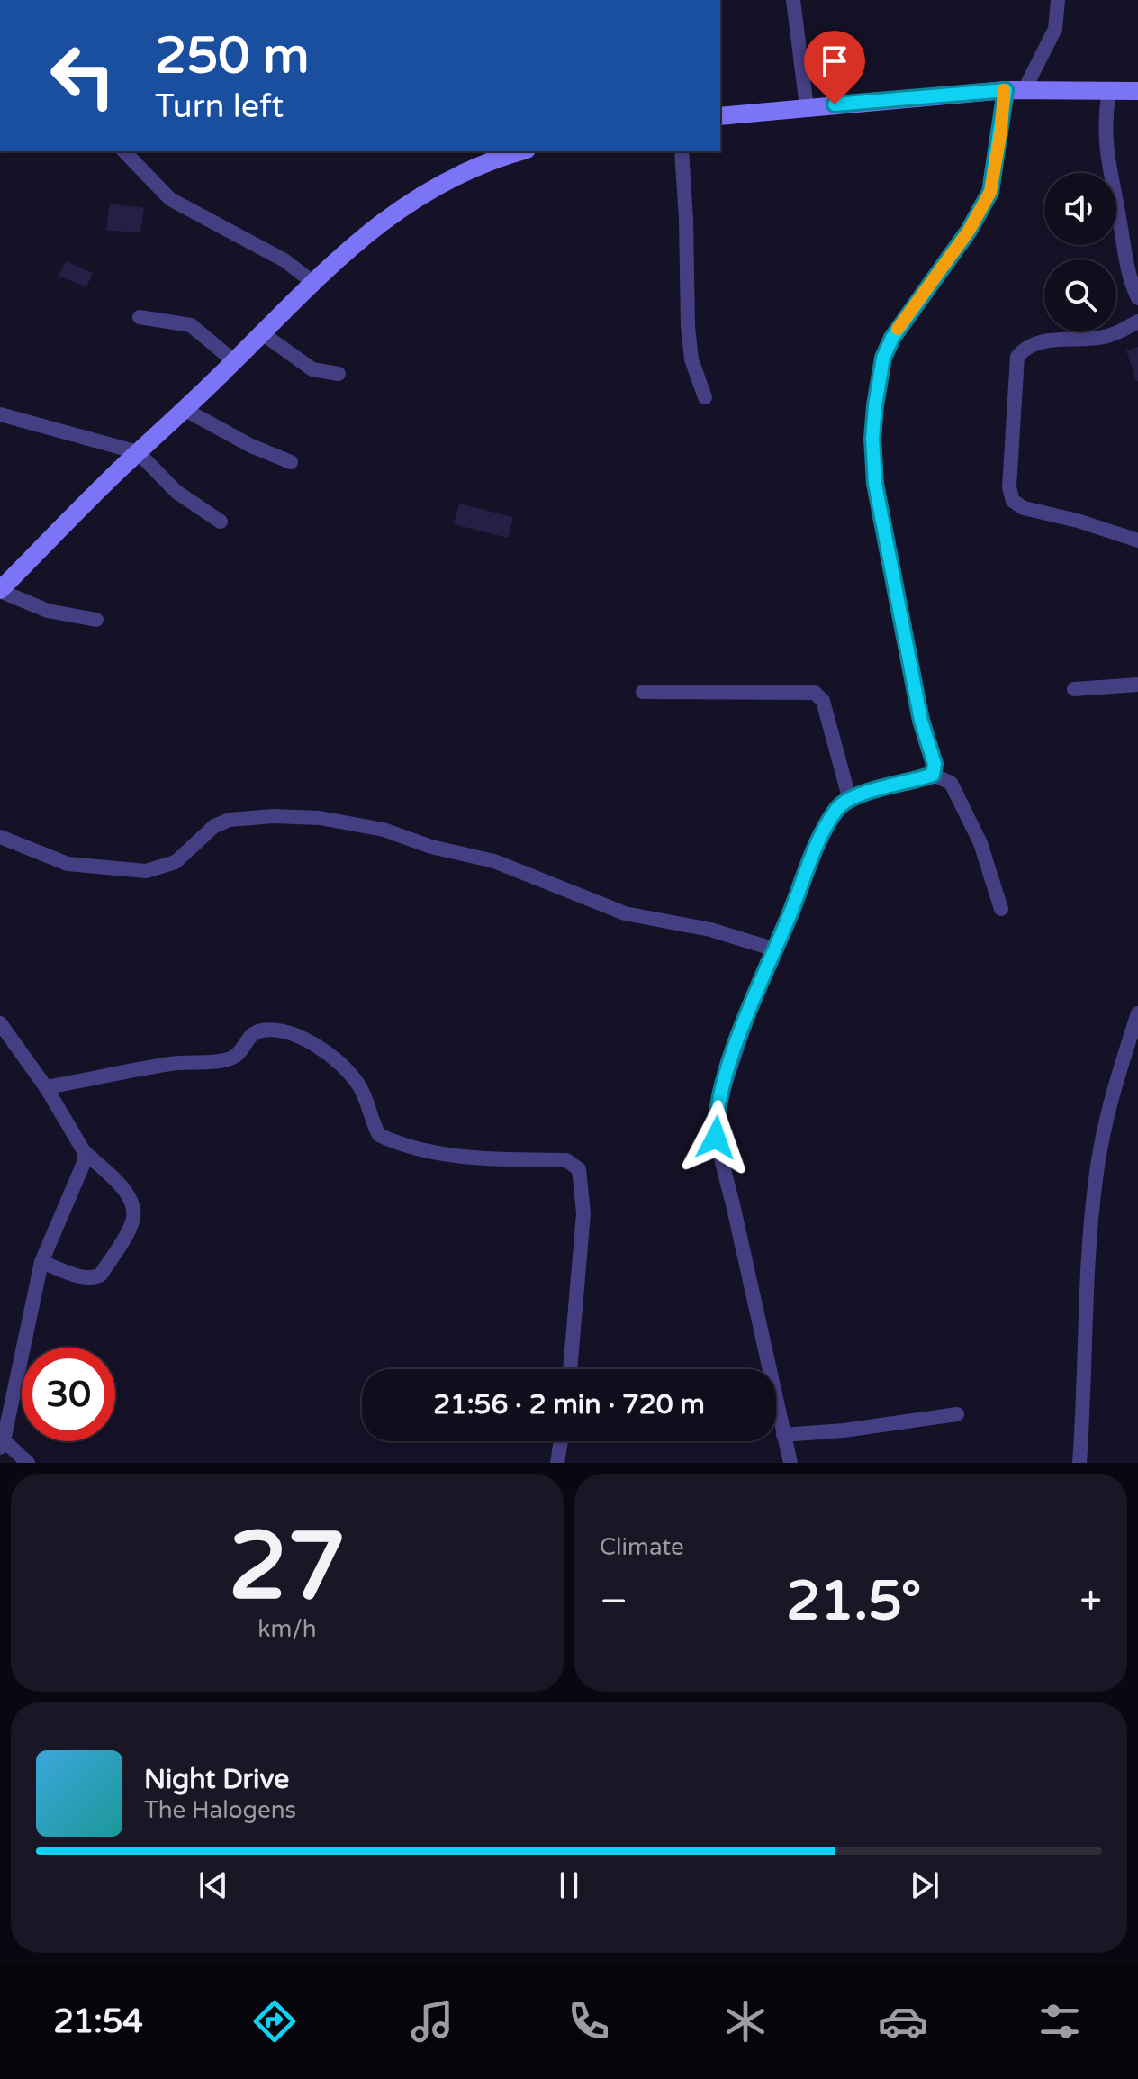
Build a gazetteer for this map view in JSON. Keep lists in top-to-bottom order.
{
  "page": {
    "turn": ["250 m", "Turn left"],
    "limit": "30",
    "trip": "21:56 · 2 min · 720 m",
    "tile": [
      ["27", "km/h"],
      "Climate"
    ],
    "heat": ["−", "21.5°", "+"],
    "song": ["Night Drive", "The Halogens"],
    "tabs": "21:54"
  }
}
